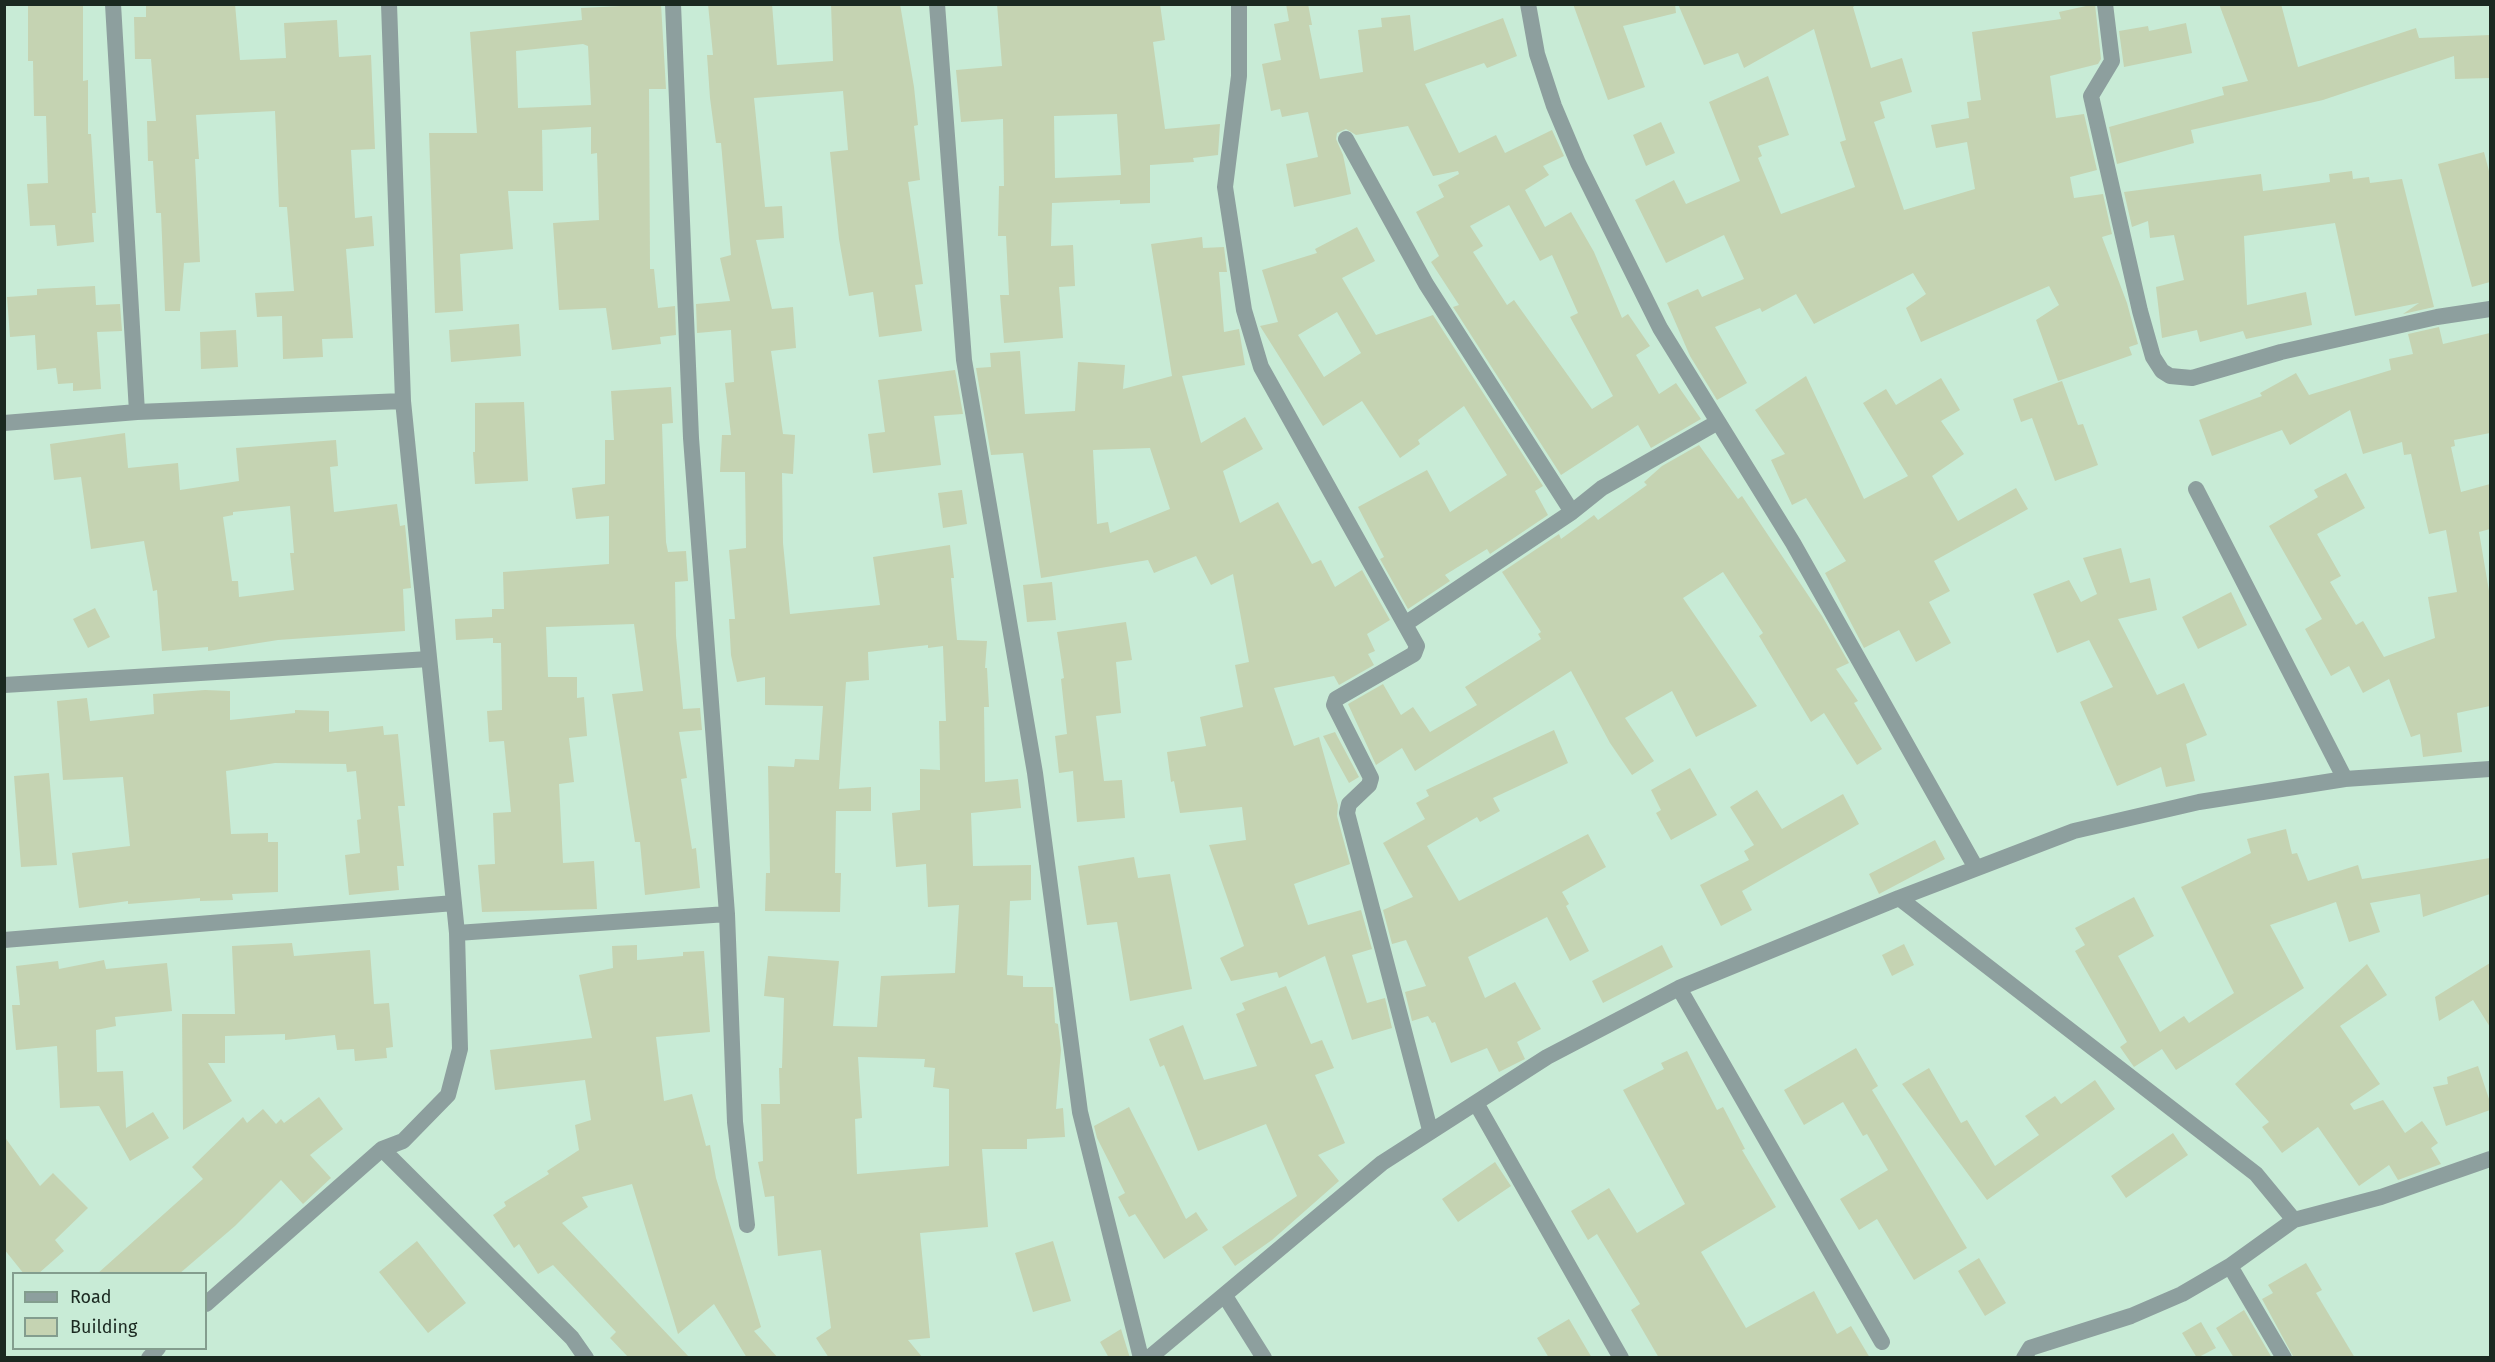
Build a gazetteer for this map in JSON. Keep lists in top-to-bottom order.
{
  "legend": ["Road", "Building"]
}
